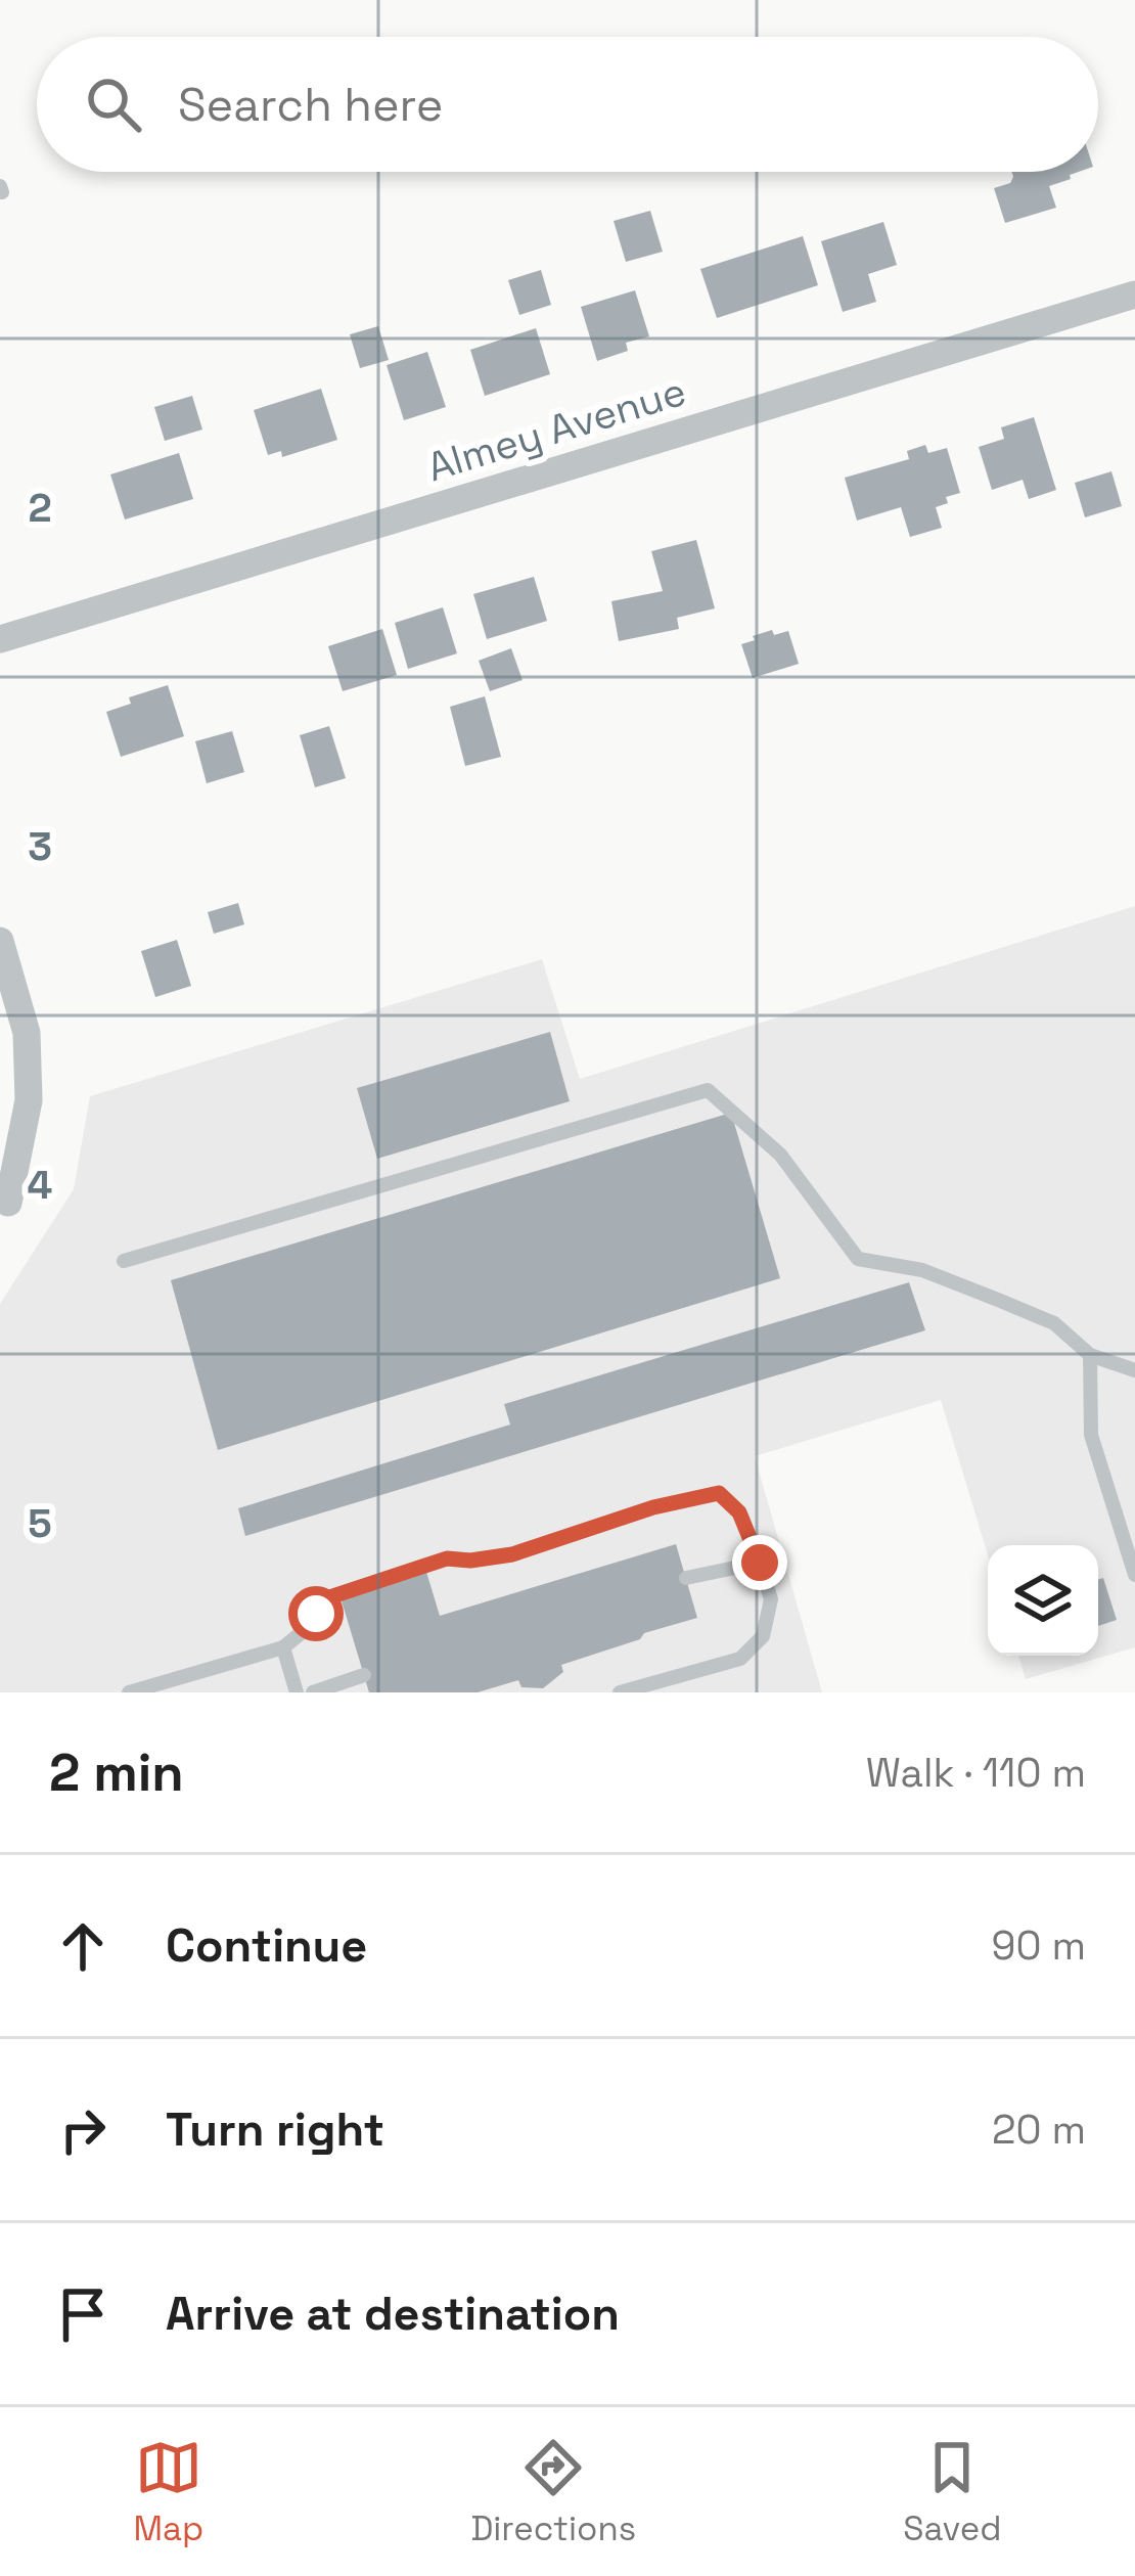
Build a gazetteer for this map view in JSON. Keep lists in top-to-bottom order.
{
  "streets": {
    "street": ["Almey Avenue"]
  },
  "page": {
    "search": "Search here",
    "heading": ["2 min", "Walk · 110 m"],
    "list": [
      ["Continue", "90 m"],
      ["Turn right", "20 m"],
      "Arrive at destination"
    ],
    "nav": ["Map", "Directions", "Saved"]
  },
  "grid": {
    "rows": [
      "2",
      "3",
      "4",
      "5"
    ]
  }
}
